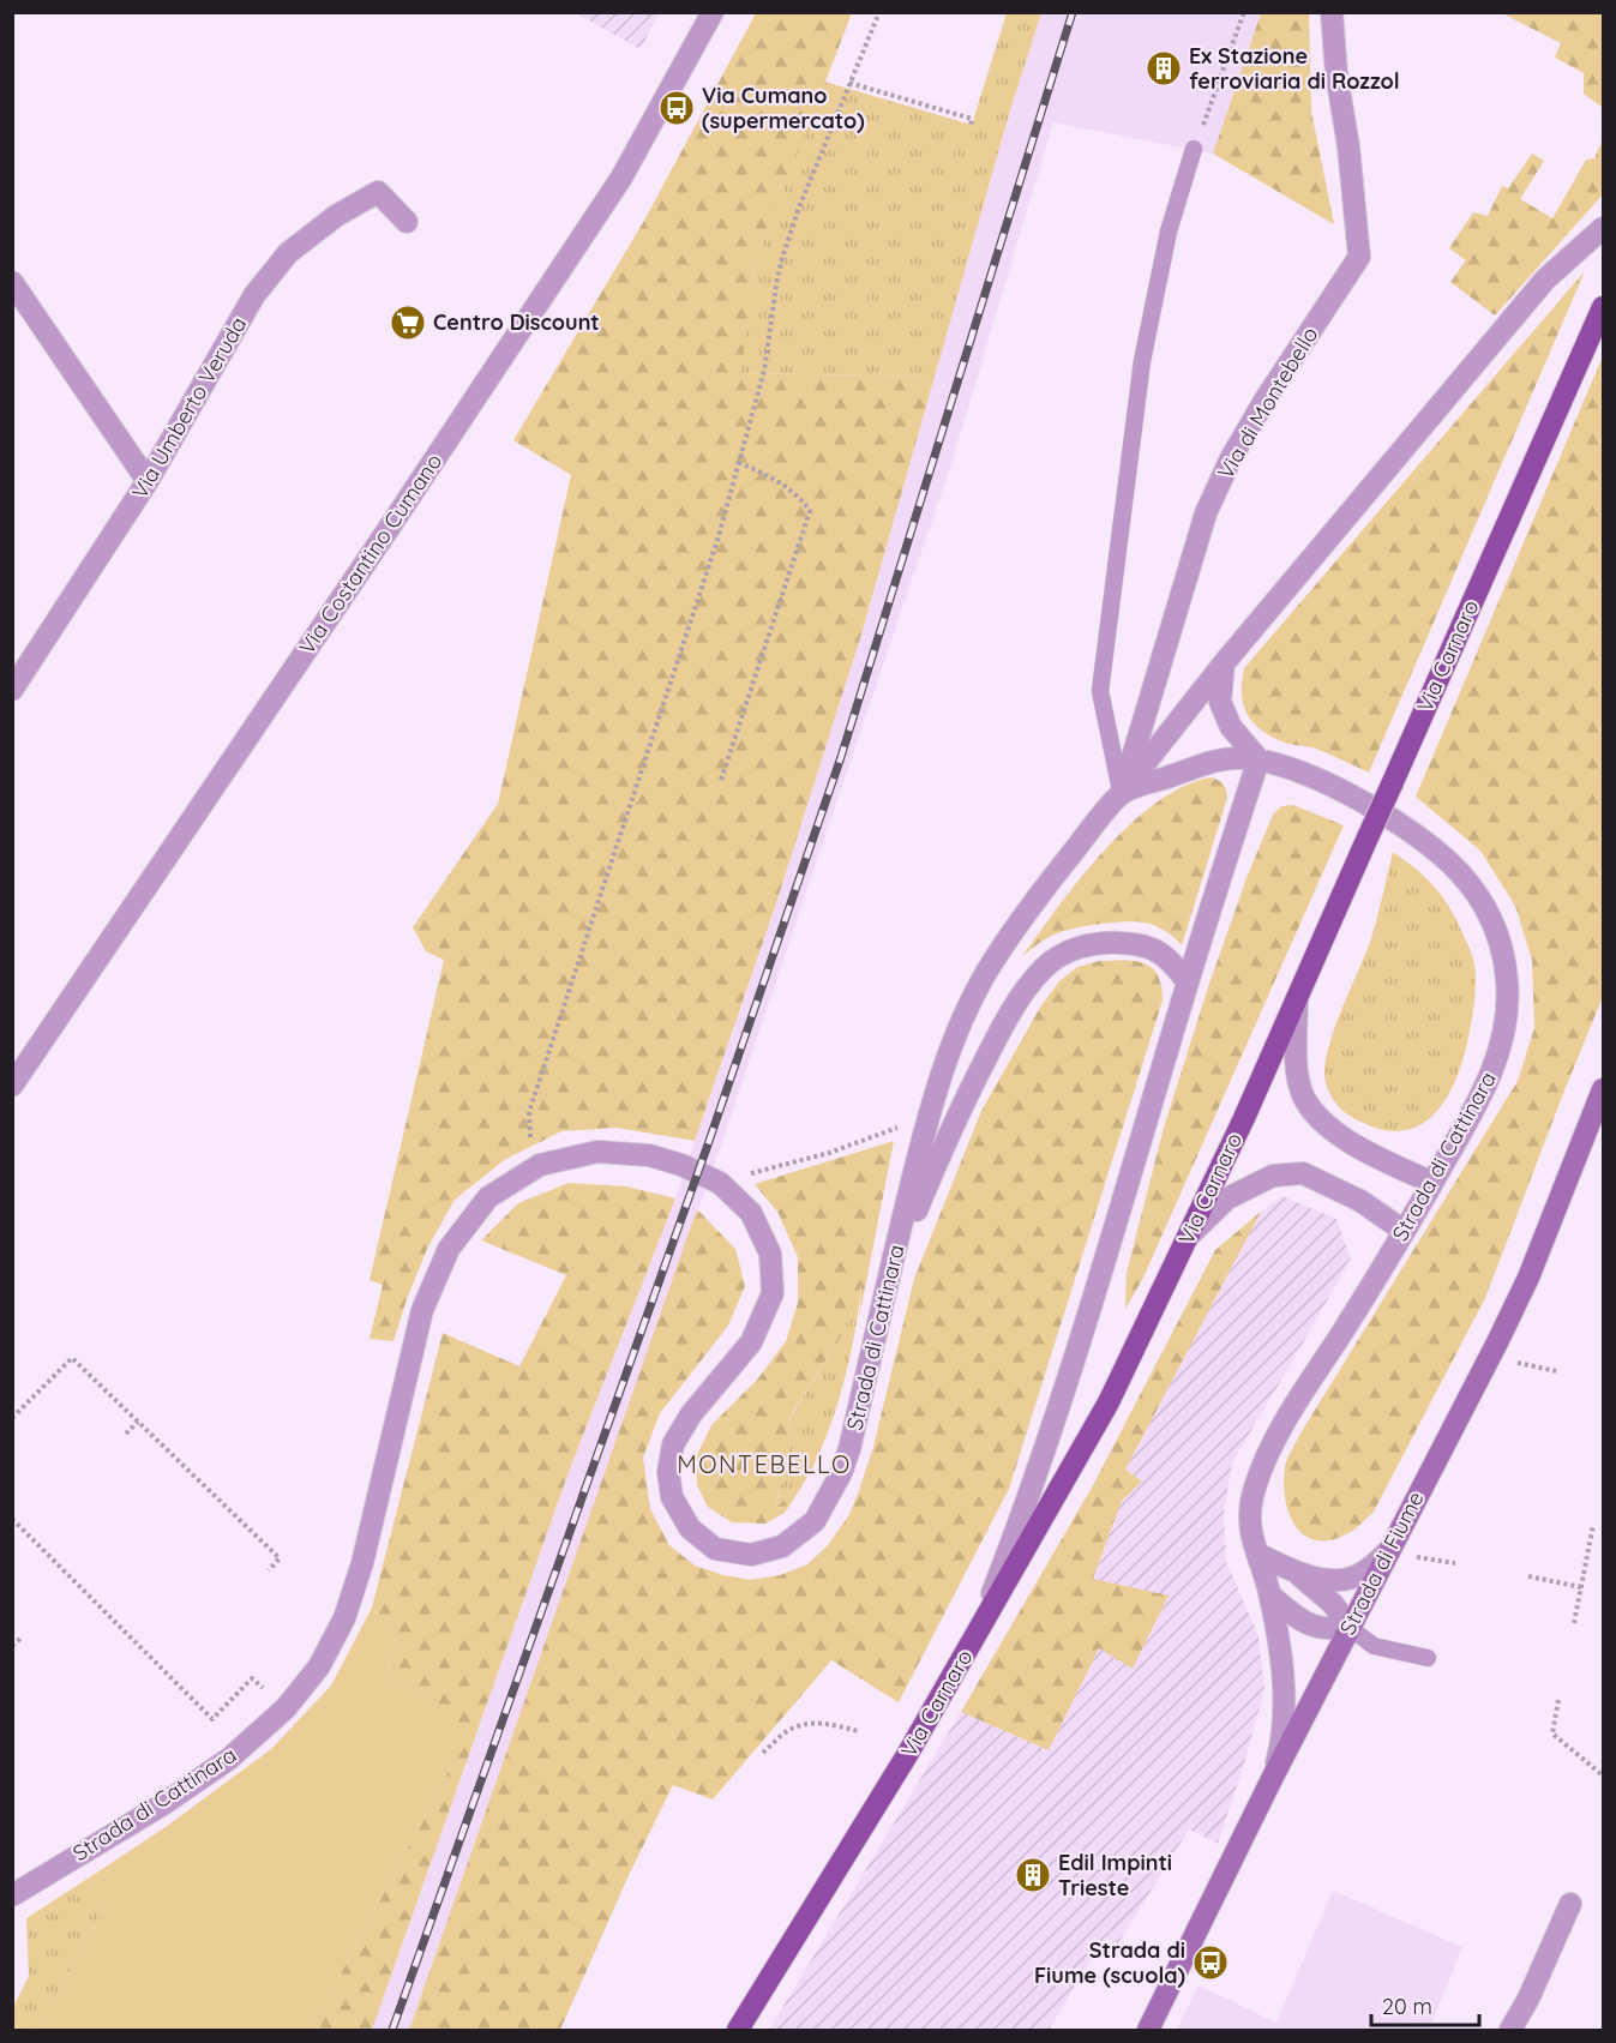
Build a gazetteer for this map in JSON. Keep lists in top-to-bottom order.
{
  "streets": {
    "main road": ["Via Carnaro", "Strada di Fiume"],
    "street": [
      "Via di Montebello",
      "Via Umberto Veruda",
      "Via Costantino Cumano",
      "Strada di Cattinara"
    ]
  },
  "crossings": [
    ["Via di Montebello", "Strada di Cattinara"],
    ["Strada di Cattinara", "Strada di Fiume"]
  ],
  "districts": ["MONTEBELLO"],
  "places": {
    "building": ["Ex Stazione ferroviaria di Rozzol", "Edil Impinti Trieste"],
    "bus stop": ["Via Cumano (supermercato)", "Strada di Fiume (scuola)"],
    "supermarket": ["Centro Discount"]
  },
  "scale_bar": "20 m"
}
